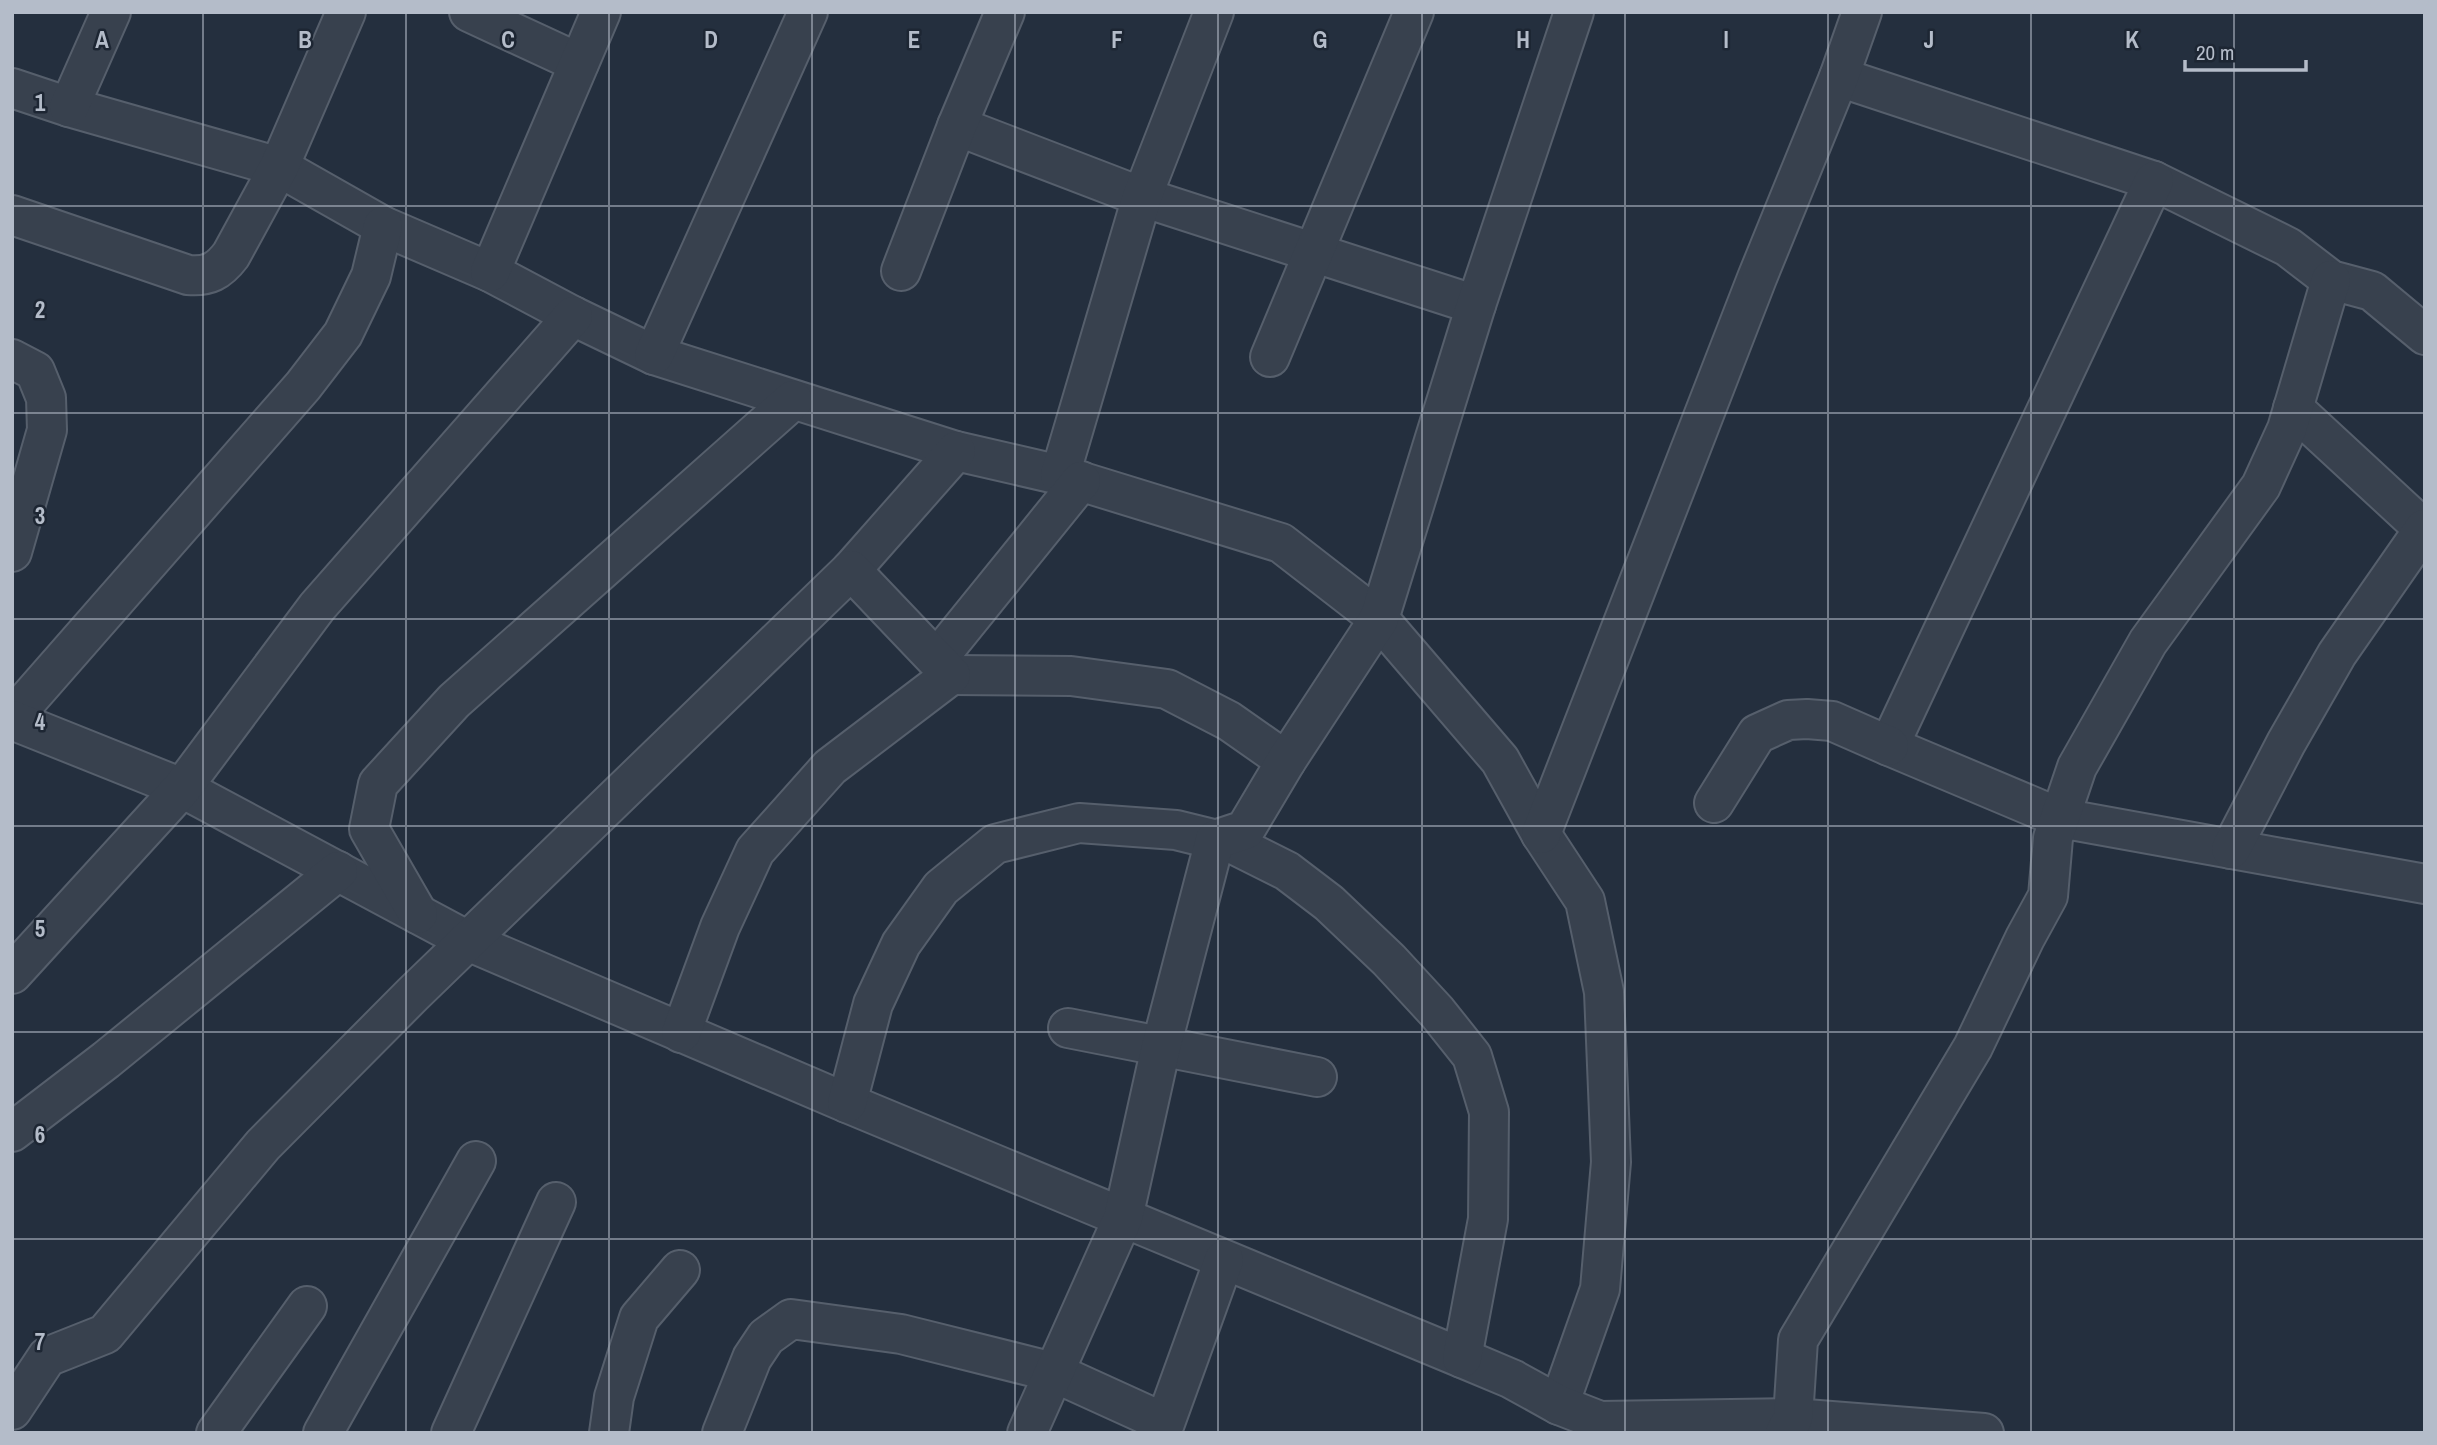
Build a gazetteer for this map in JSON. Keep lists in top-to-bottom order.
{
  "scale_bar": "20 m",
  "grid": {
    "columns": [
      "A",
      "B",
      "C",
      "D",
      "E",
      "F",
      "G",
      "H",
      "I",
      "J",
      "K"
    ],
    "rows": [
      "1",
      "2",
      "3",
      "4",
      "5",
      "6",
      "7"
    ]
  }
}
